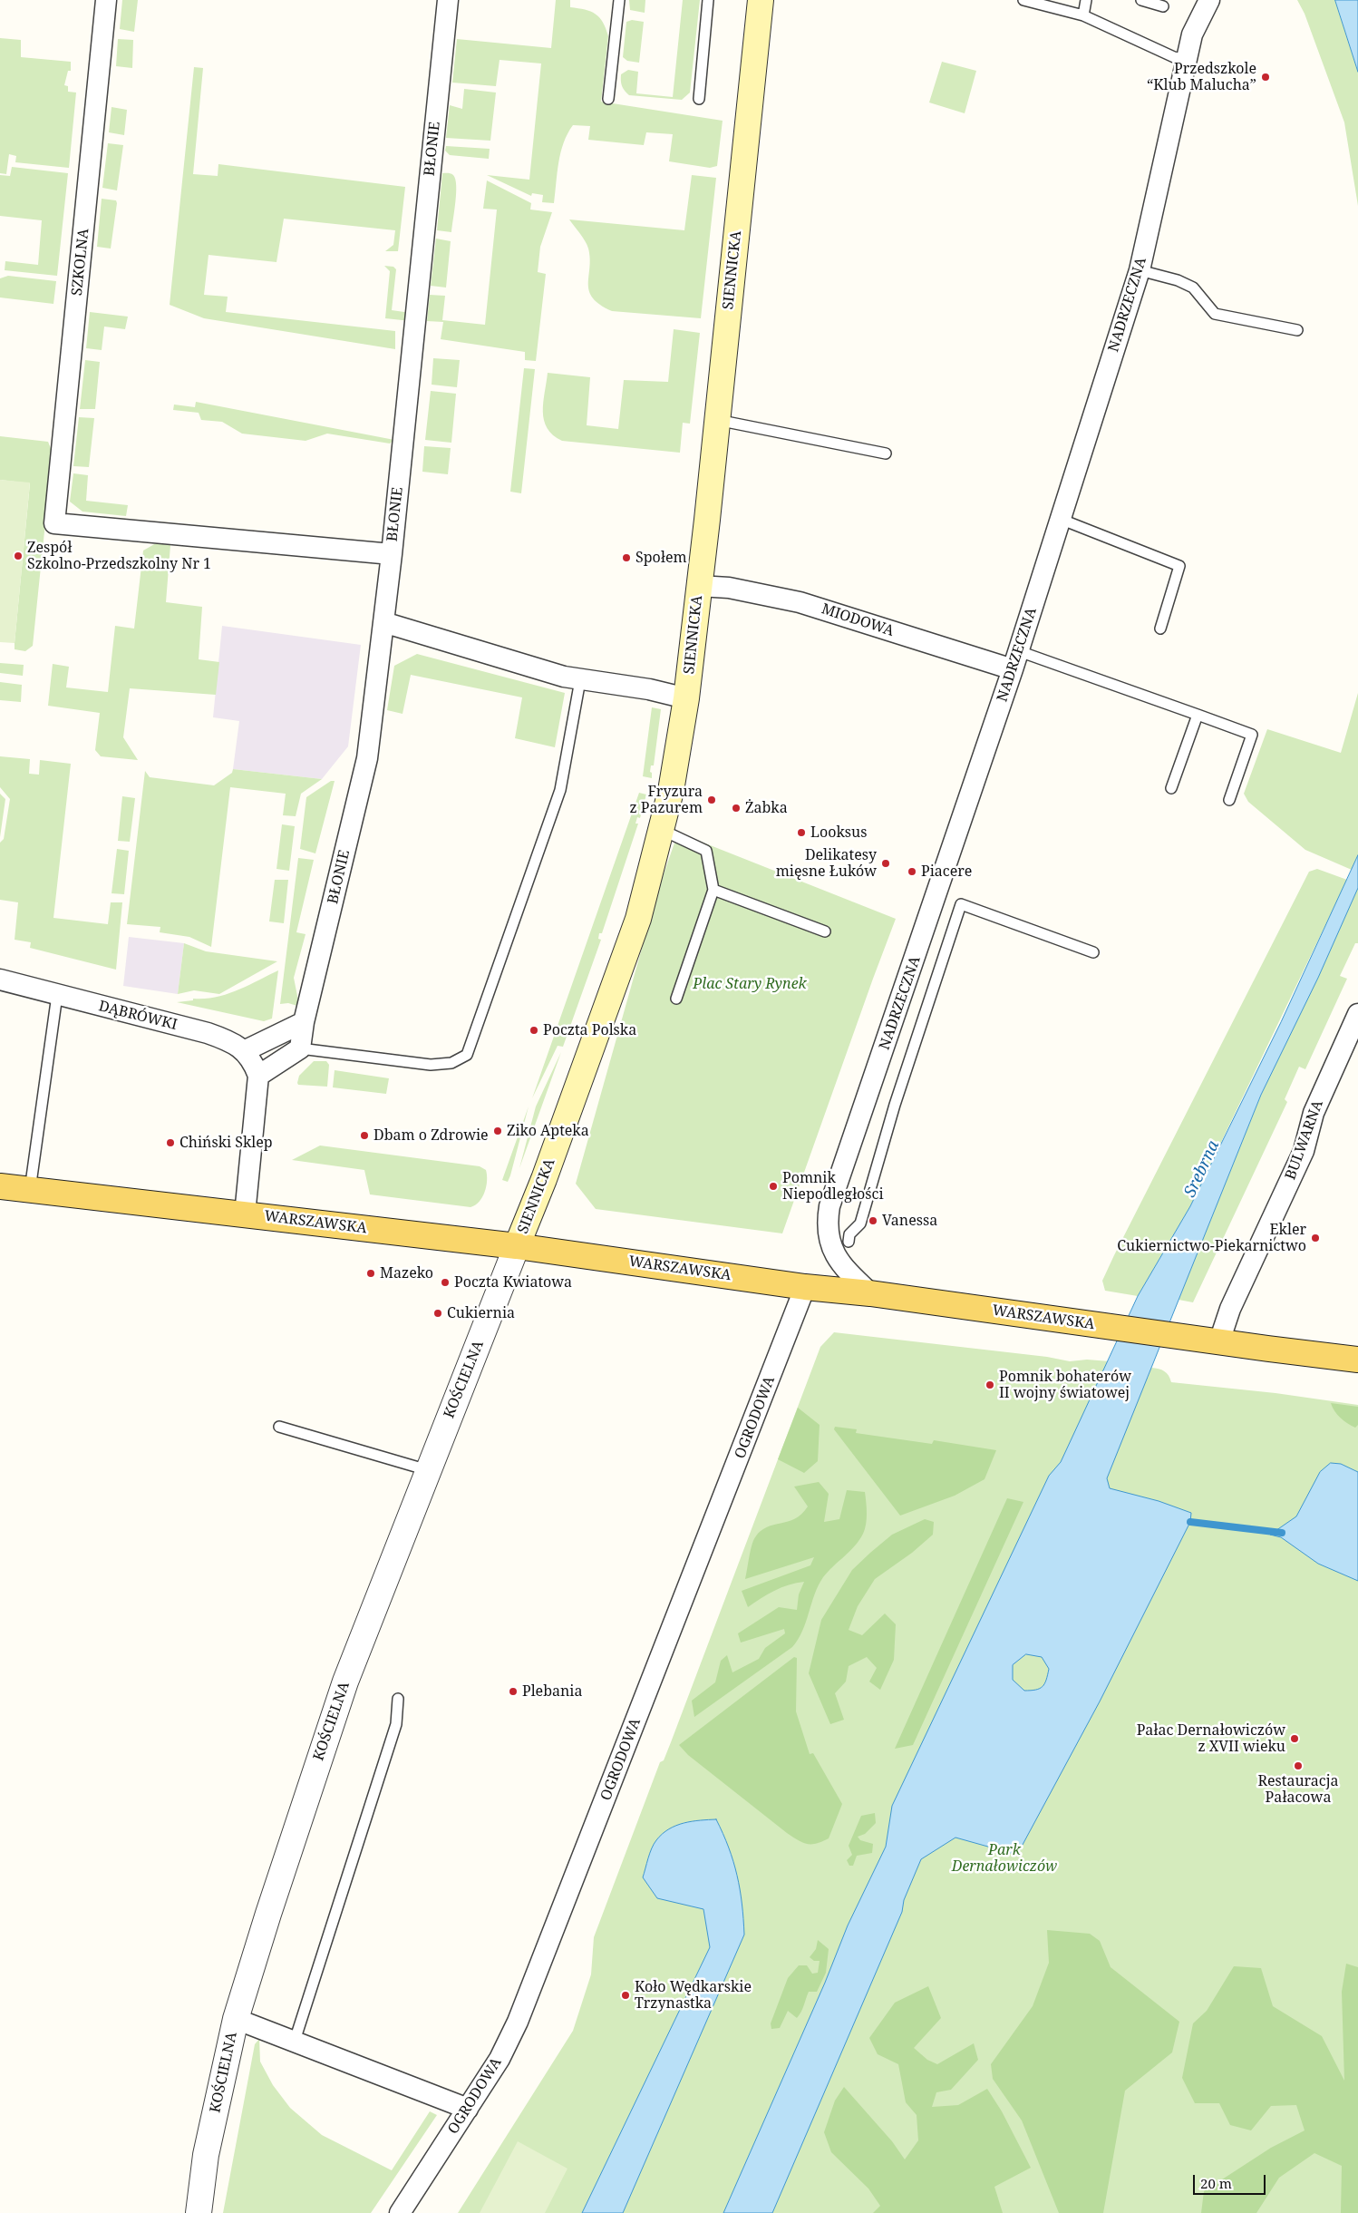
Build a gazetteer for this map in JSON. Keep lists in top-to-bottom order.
{
  "streets": {
    "main road": ["SIENNICKA", "WARSZAWSKA"],
    "street": [
      "BŁONIE",
      "SZKOLNA",
      "NADRZECZNA",
      "MIODOWA",
      "DĄBRÓWKI",
      "BULWARNA",
      "KOŚCIELNA",
      "OGRODOWA"
    ]
  },
  "crossings": [
    ["BŁONIE", "SZKOLNA"],
    ["SIENNICKA", "MIODOWA"],
    ["SIENNICKA", "WARSZAWSKA"],
    ["SIENNICKA", "KOŚCIELNA"],
    ["NADRZECZNA", "MIODOWA"],
    ["NADRZECZNA", "WARSZAWSKA"],
    ["BULWARNA", "WARSZAWSKA"],
    ["WARSZAWSKA", "KOŚCIELNA"],
    ["WARSZAWSKA", "OGRODOWA"]
  ],
  "water": ["Srebrna"],
  "parks": ["Plac Stary Rynek", "Park Dernałowiczów"],
  "places": [
    "Przedszkole “Klub Malucha”",
    "Zespół Szkolno-Przedszkolny Nr 1",
    "Społem",
    "Fryzura z Pazurem",
    "Żabka",
    "Looksus",
    "Delikatesy mięsne Łuków",
    "Piacere",
    "Poczta Polska",
    "Ziko Apteka",
    "Dbam o Zdrowie",
    "Chiński Sklep",
    "Pomnik Niepodległości",
    "Vanessa",
    "Ekler Cukiernictwo-Piekarnictwo",
    "Mazeko",
    "Poczta Kwiatowa",
    "Cukiernia",
    "Pomnik bohaterów II wojny światowej",
    "Plebania",
    "Pałac Dernałowiczów z XVII wieku",
    "Restauracja Pałacowa",
    "Koło Wędkarskie Trzynastka"
  ],
  "scale_bar": "20 m"
}
